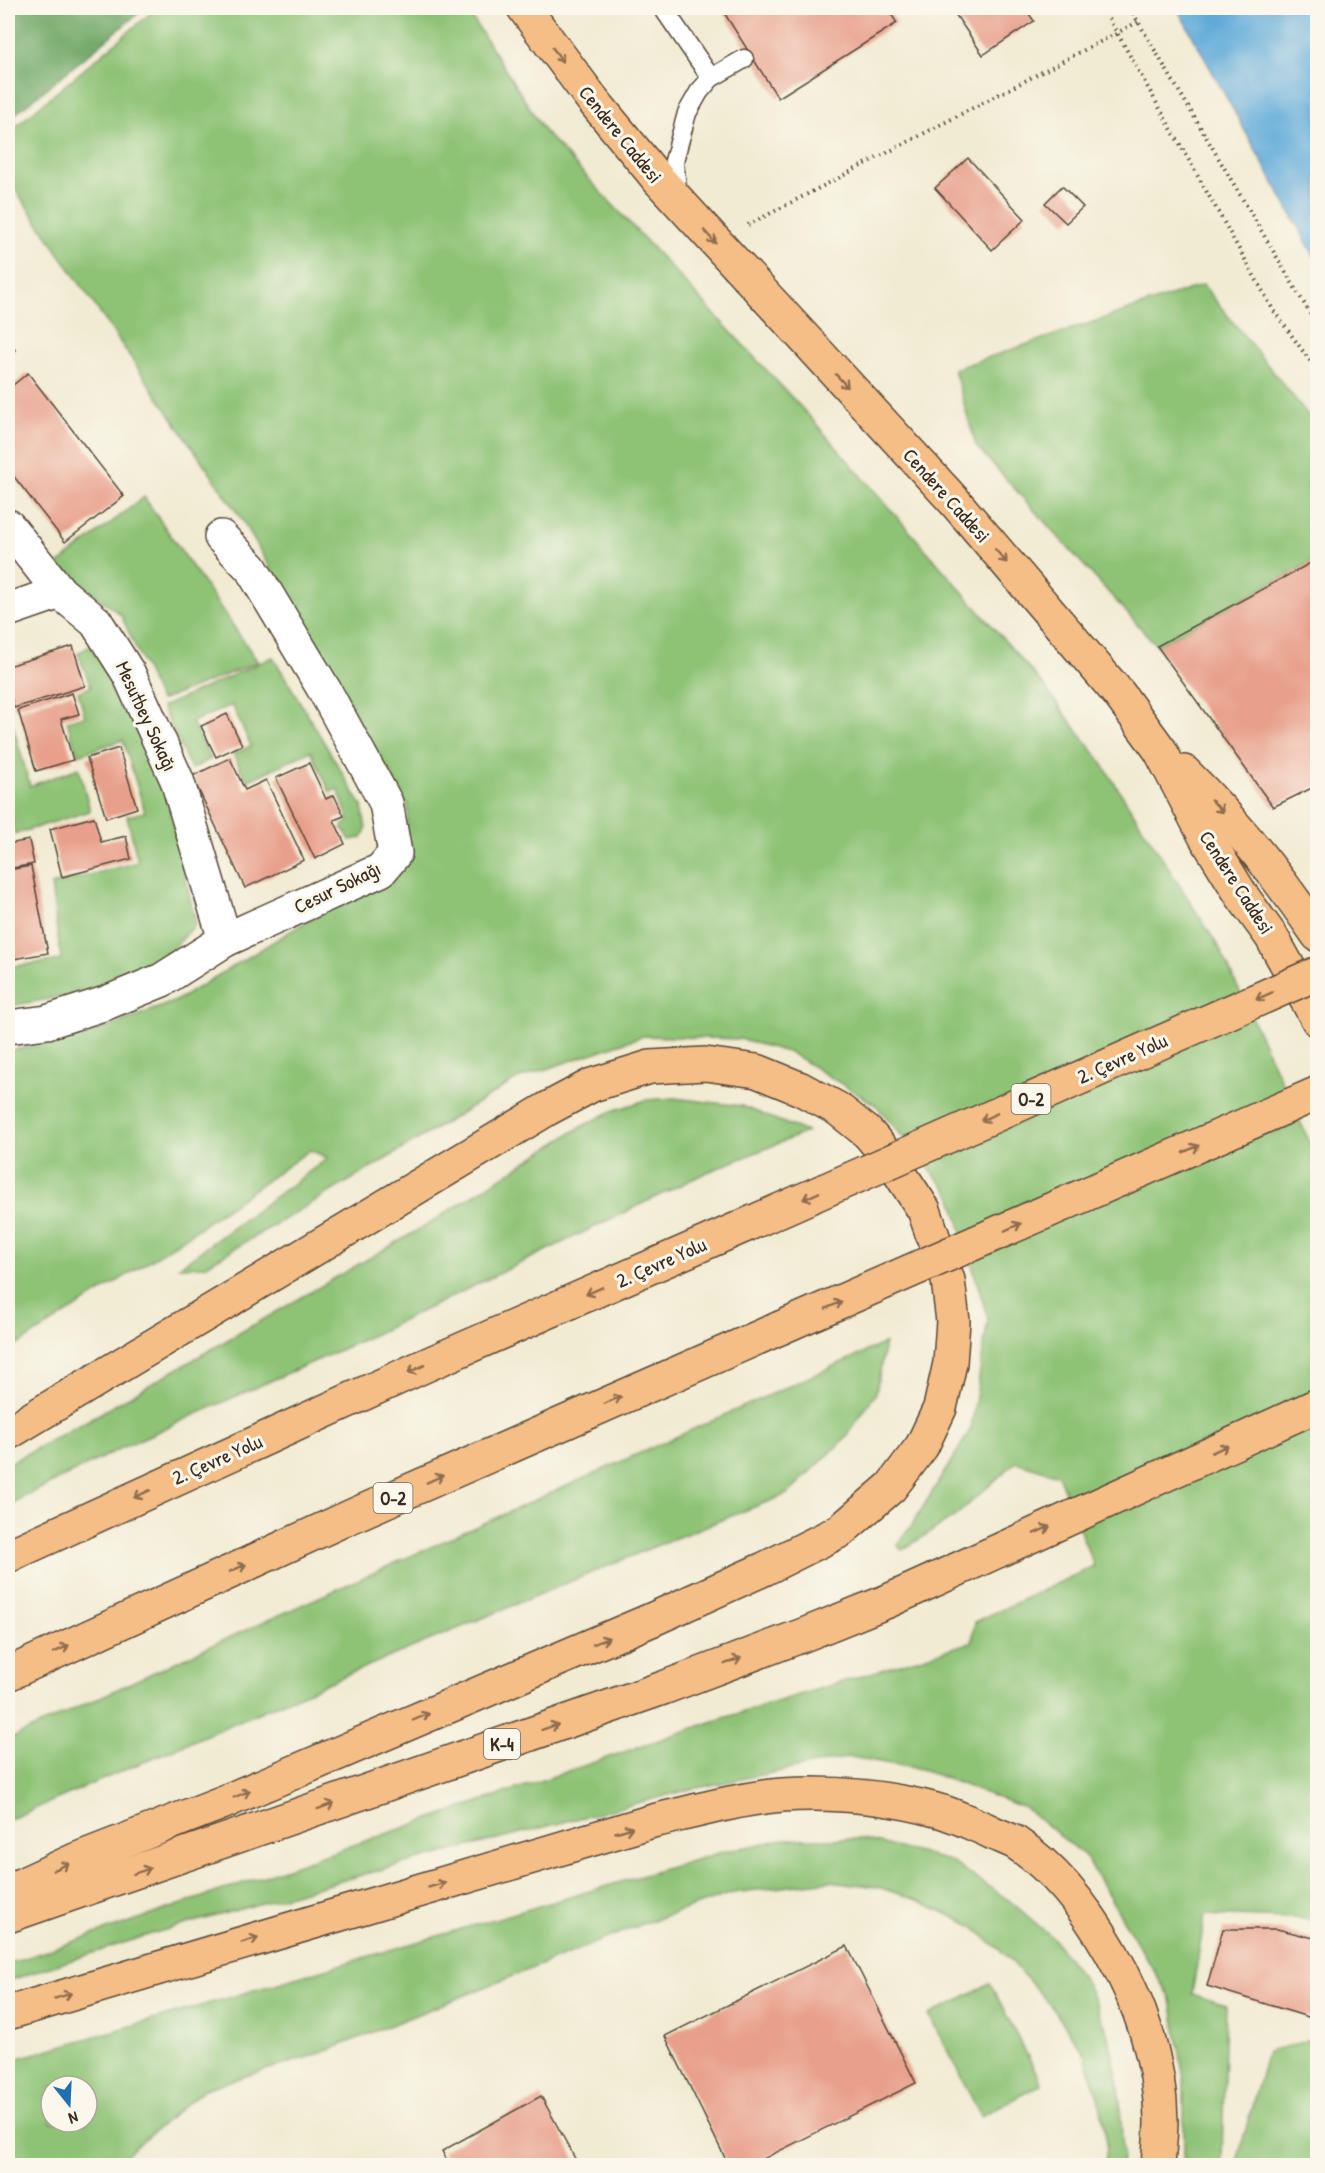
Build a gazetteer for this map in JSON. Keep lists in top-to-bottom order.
{
  "streets": {
    "main road": [
      "Cendere Caddesi",
      "2. Çevre Yolu",
      "O-2",
      "K-4"
    ],
    "street": ["Mesutbey Sokağı", "Cesur Sokağı"]
  },
  "crossings": [
    ["Mesutbey Sokağı", "Cesur Sokağı"]
  ],
  "one_way": ["Cendere Caddesi"],
  "north": "bottom"
}
